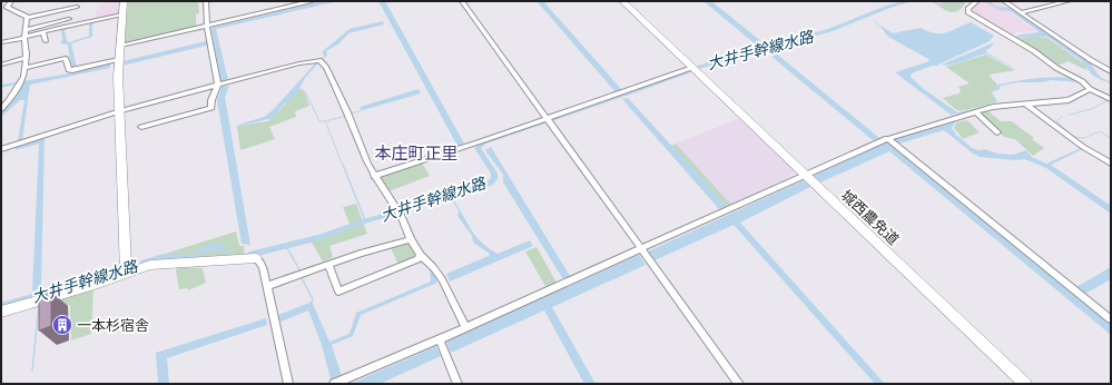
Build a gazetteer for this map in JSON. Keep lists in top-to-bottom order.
{
  "streets": {
    "street": ["城西農免道"]
  },
  "districts": ["本庄町正里"],
  "water": ["大井手幹線水路"],
  "places": {
    "building": ["一本杉宿舎"]
  }
}
